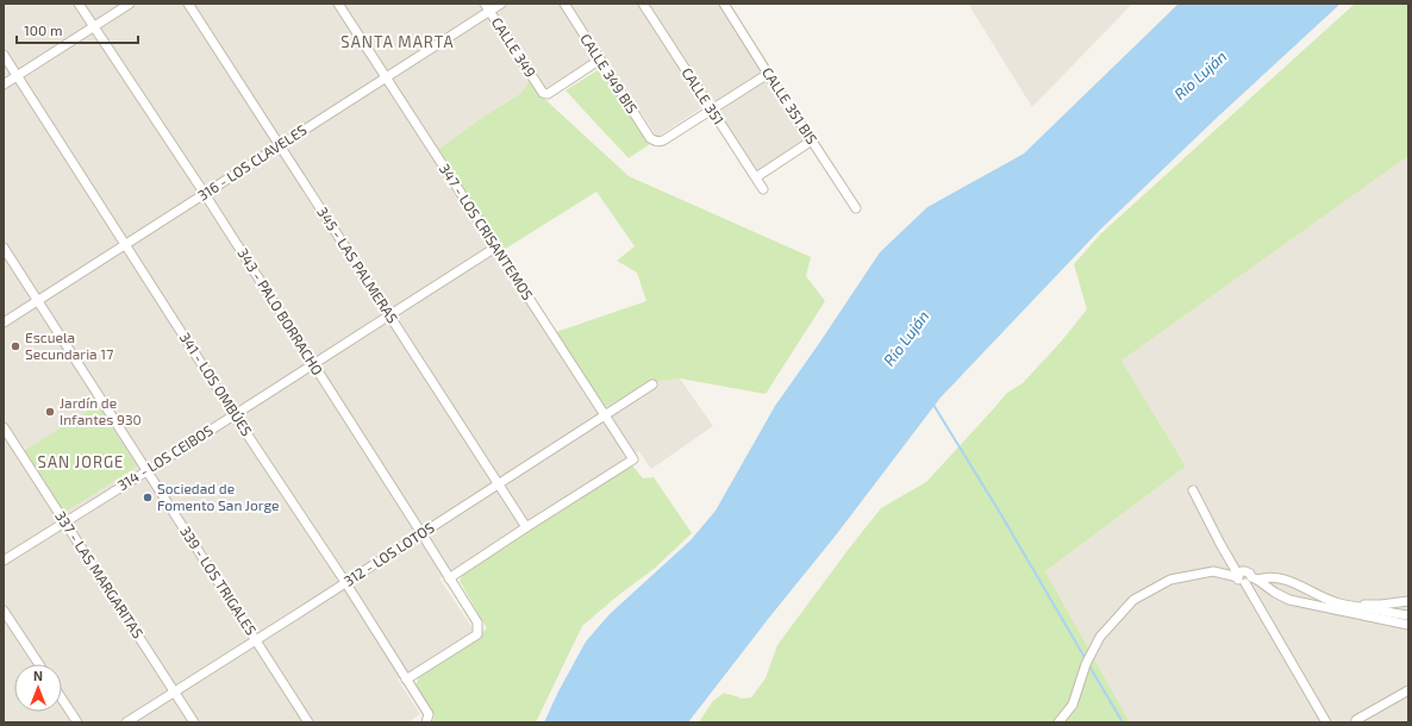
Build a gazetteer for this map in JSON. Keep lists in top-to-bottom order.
{
  "streets": {
    "street": [
      "CALLE 349",
      "CALLE 349 BIS",
      "CALLE 351",
      "CALLE 351 BIS",
      "316 - LOS CLAVELES",
      "347 - LOS CRISANTEMOS",
      "345 - LAS PALMERAS",
      "343 - PALO BORRACHO",
      "341 - LOS OMBÚES",
      "314 - LOS CEIBOS",
      "312 - LOS LOTOS",
      "337 - LAS MARGARITAS",
      "339 - LOS TRIGALES"
    ]
  },
  "crossings": [
    ["CALLE 349", "CALLE 349 BIS"],
    ["CALLE 349", "316 - LOS CLAVELES"],
    ["CALLE 349 BIS", "CALLE 351"],
    ["316 - LOS CLAVELES", "347 - LOS CRISANTEMOS"],
    ["316 - LOS CLAVELES", "345 - LAS PALMERAS"],
    ["316 - LOS CLAVELES", "343 - PALO BORRACHO"],
    ["316 - LOS CLAVELES", "341 - LOS OMBÚES"],
    ["316 - LOS CLAVELES", "339 - LOS TRIGALES"],
    ["347 - LOS CRISANTEMOS", "345 - LAS PALMERAS"],
    ["347 - LOS CRISANTEMOS", "314 - LOS CEIBOS"],
    ["347 - LOS CRISANTEMOS", "312 - LOS LOTOS"],
    ["345 - LAS PALMERAS", "314 - LOS CEIBOS"],
    ["345 - LAS PALMERAS", "312 - LOS LOTOS"],
    ["343 - PALO BORRACHO", "341 - LOS OMBÚES"],
    ["343 - PALO BORRACHO", "314 - LOS CEIBOS"],
    ["343 - PALO BORRACHO", "312 - LOS LOTOS"],
    ["341 - LOS OMBÚES", "314 - LOS CEIBOS"],
    ["341 - LOS OMBÚES", "312 - LOS LOTOS"],
    ["314 - LOS CEIBOS", "337 - LAS MARGARITAS"],
    ["314 - LOS CEIBOS", "339 - LOS TRIGALES"],
    ["312 - LOS LOTOS", "337 - LAS MARGARITAS"],
    ["312 - LOS LOTOS", "339 - LOS TRIGALES"]
  ],
  "districts": ["SANTA MARTA", "SAN JORGE"],
  "water": ["Río Luján"],
  "places": ["Escuela Secundaria 17", "Jardín de Infantes 930", "Sociedad de Fomento San Jorge"],
  "scale_bar": "100 m",
  "north": "top"
}
